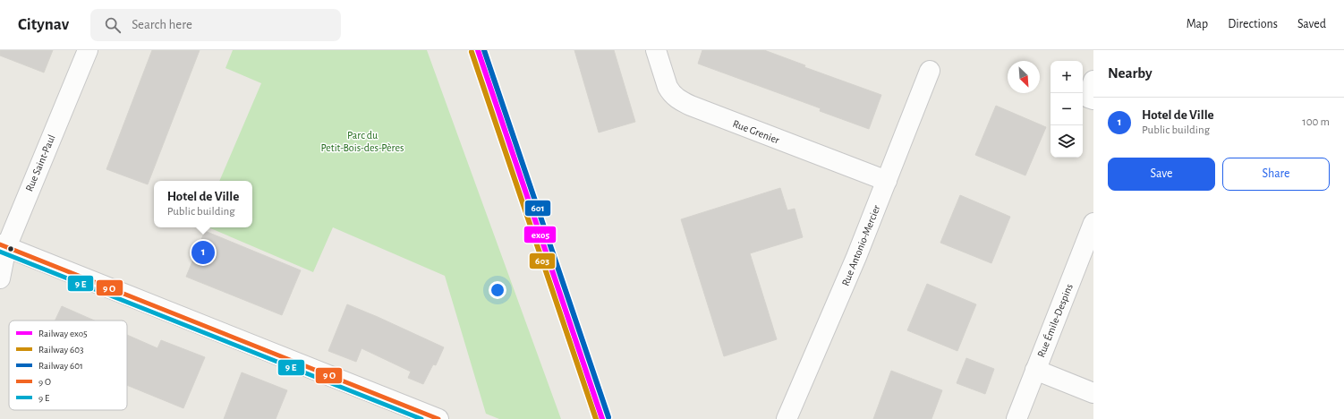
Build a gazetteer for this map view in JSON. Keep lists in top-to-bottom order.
{
  "streets": {
    "street": [
      "Rue Grenier",
      "Rue Saint-Paul",
      "Rue Antonio-Mercier",
      "Rue Émile-Despins"
    ]
  },
  "crossings": [
    ["Rue Grenier", "Rue Antonio-Mercier"]
  ],
  "parks": ["Parc du Petit-Bois-des-Pères"],
  "lines": ["rail line exo5", "rail line 601", "rail line 603"],
  "legend": [
    "Railway exo5",
    "Railway 603",
    "Railway 601",
    "9 O",
    "9 E"
  ],
  "north": "bottom right",
  "page": {
    "header": "Citynav",
    "search": "Search here",
    "nav": ["Map", "Directions", "Saved"],
    "heading": "Nearby",
    "map_buttons": ["+", "−"],
    "list": [
      {
        "mark": "1",
        "name": "Hotel de Ville",
        "note": "Public building",
        "value": "100 m"
      }
    ],
    "buttons": ["Save", "Share"],
    "popup": ["Hotel de Ville", "Public building"],
    "pins": "1"
  }
}
